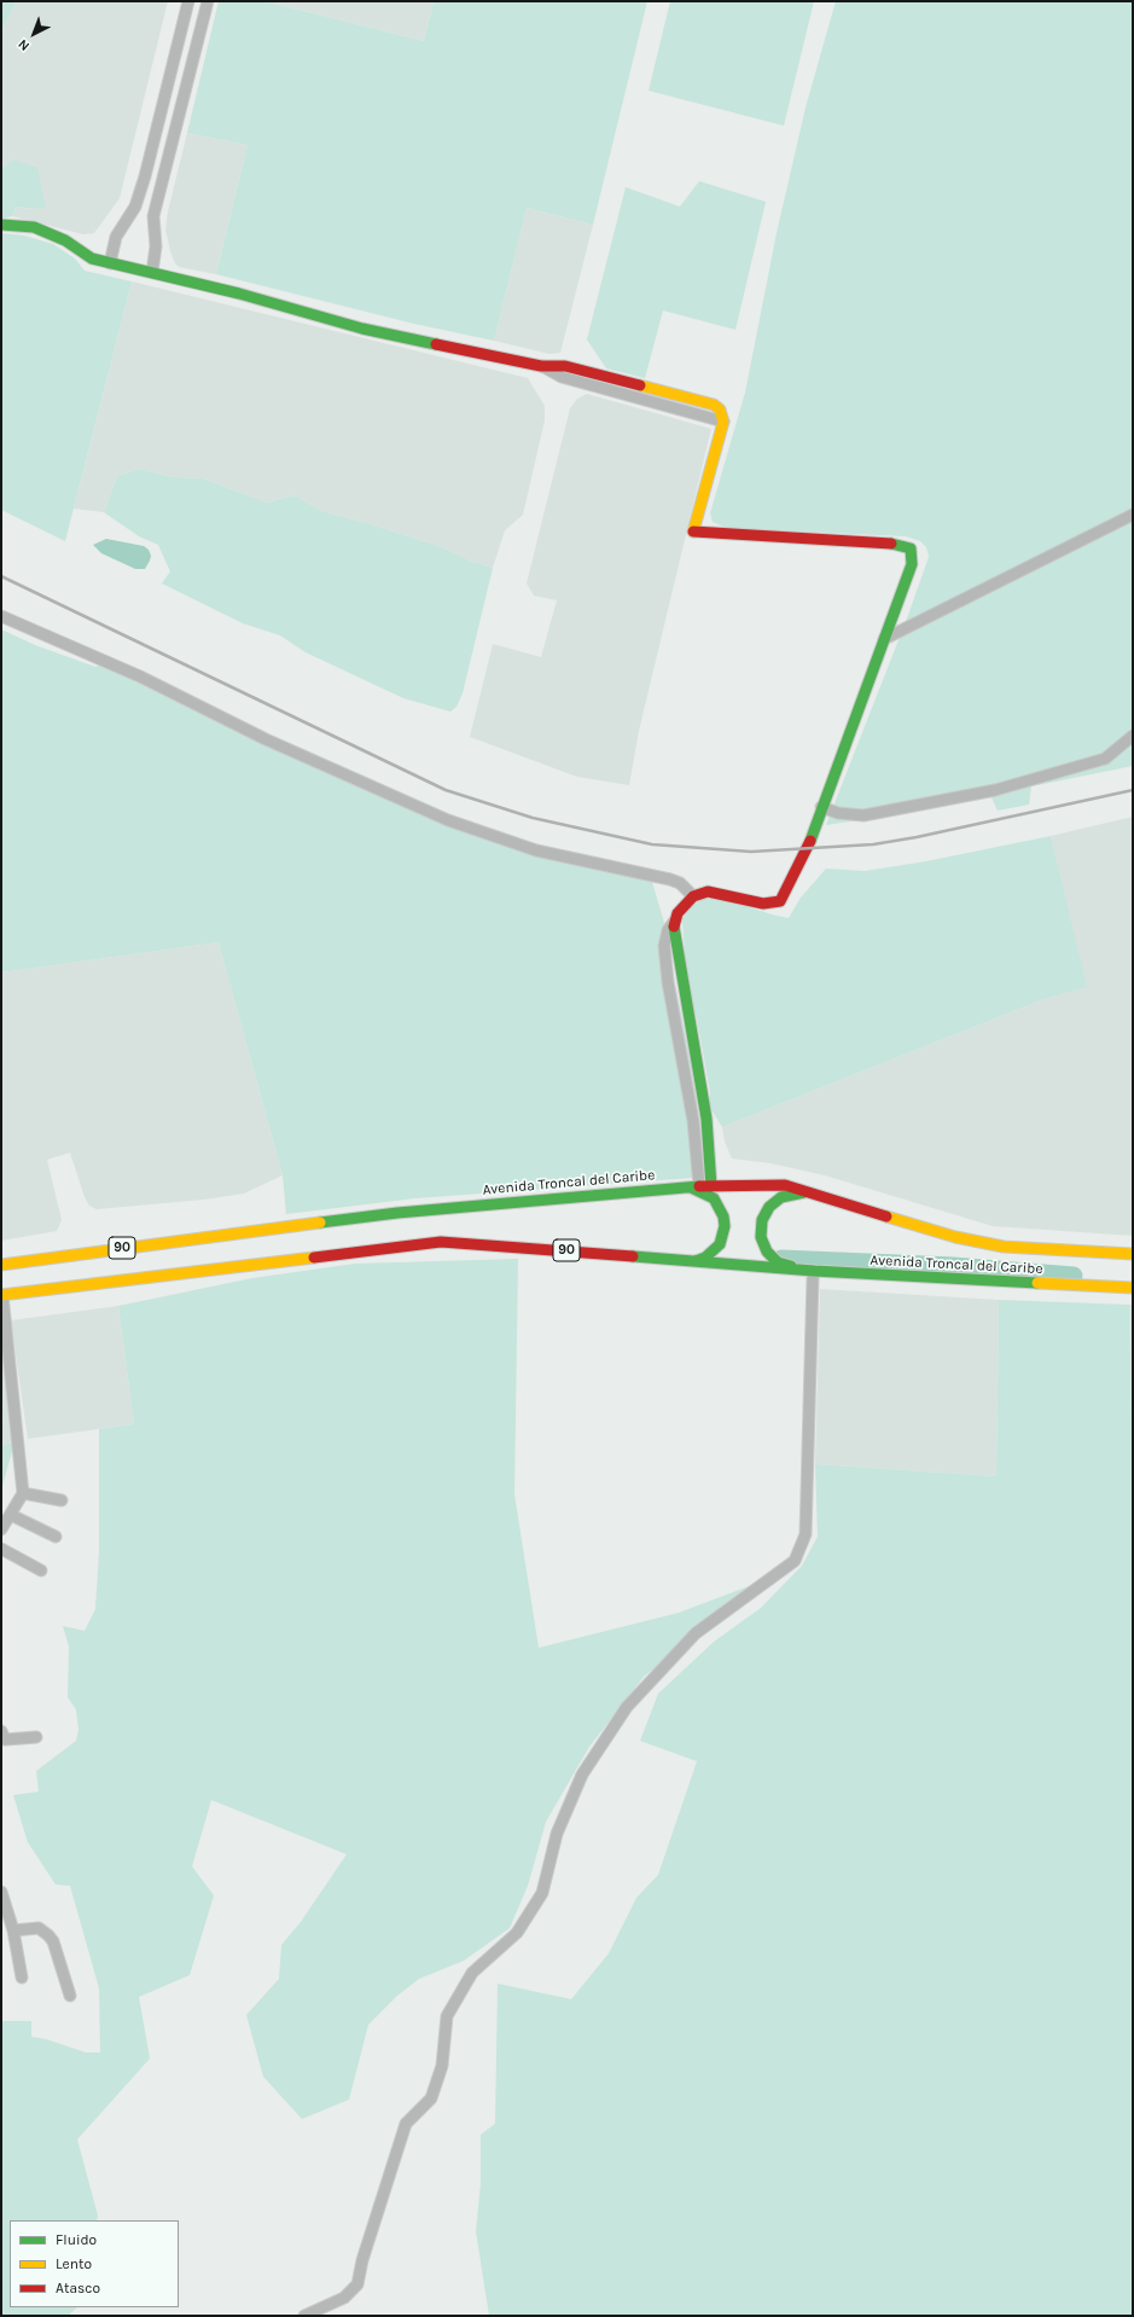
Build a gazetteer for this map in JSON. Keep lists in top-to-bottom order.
{
  "streets": {
    "main road": ["Avenida Troncal del Caribe", "90"]
  },
  "legend": ["Fluido", "Lento", "Atasco"],
  "north": "bottom left"
}
